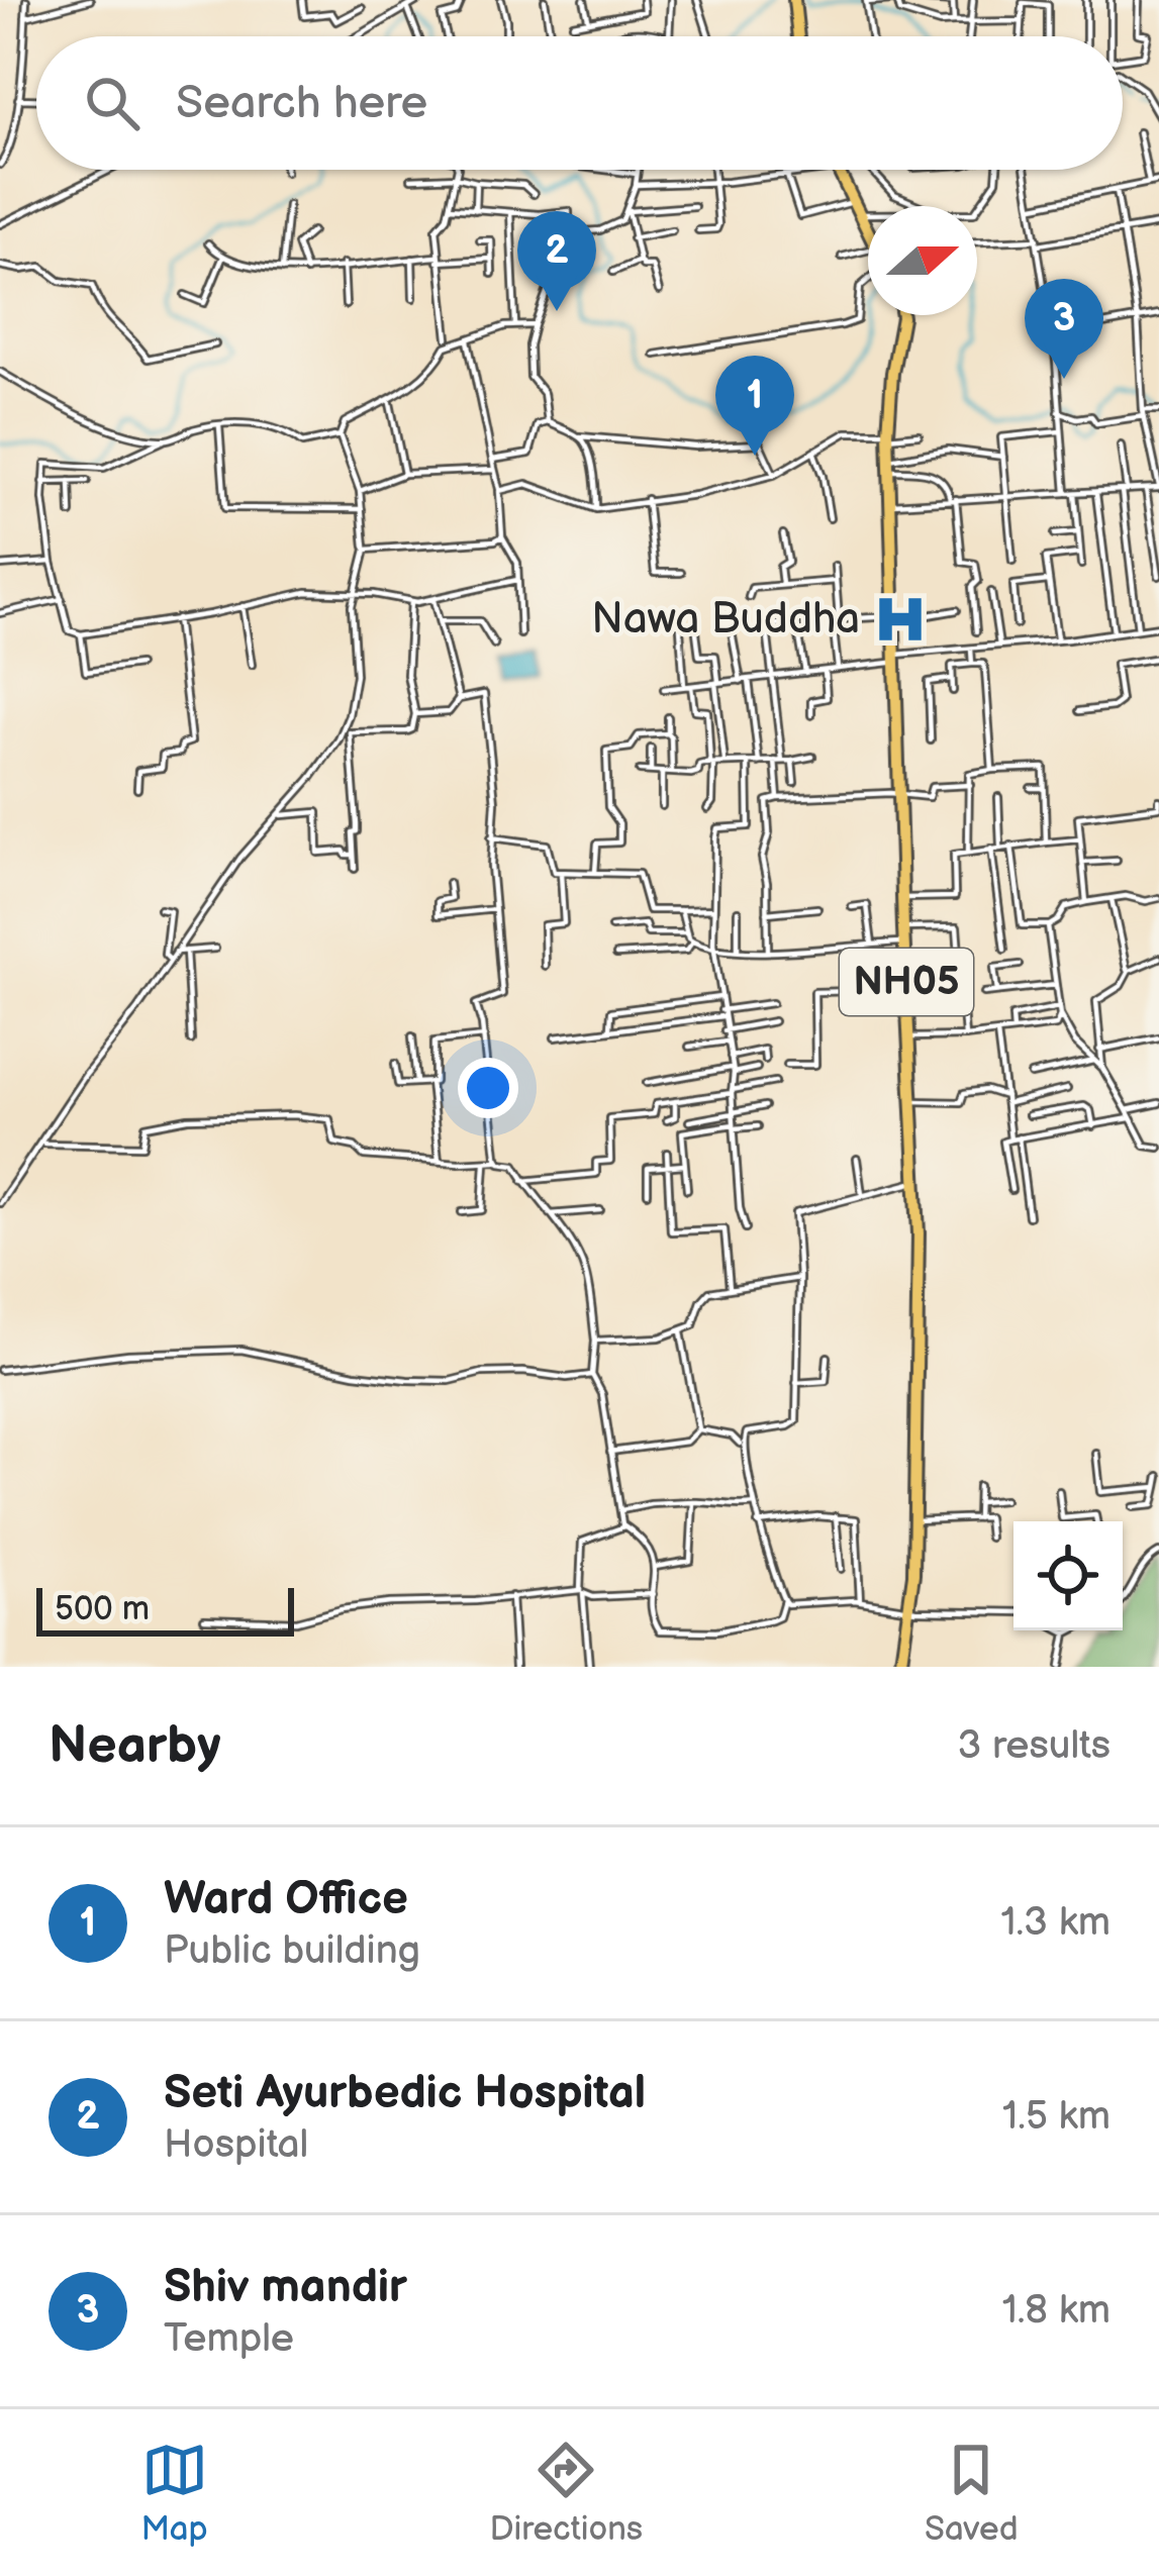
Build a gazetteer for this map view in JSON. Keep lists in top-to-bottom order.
{
  "streets": {
    "main road": ["NH05"]
  },
  "places": {
    "hospital": ["Nawa Buddha"]
  },
  "scale_bar": "500 m",
  "north": "right",
  "page": {
    "search": "Search here",
    "pins": ["2", "3", "1"],
    "scale": "500 m",
    "heading": ["Nearby", "3 results"],
    "list": [
      {
        "mark": "1",
        "name": "Ward Office",
        "note": "Public building",
        "value": "1.3 km"
      },
      {
        "mark": "2",
        "name": "Seti Ayurbedic Hospital",
        "note": "Hospital",
        "value": "1.5 km"
      },
      {
        "mark": "3",
        "name": "Shiv mandir",
        "note": "Temple",
        "value": "1.8 km"
      }
    ],
    "nav": ["Map", "Directions", "Saved"]
  }
}
